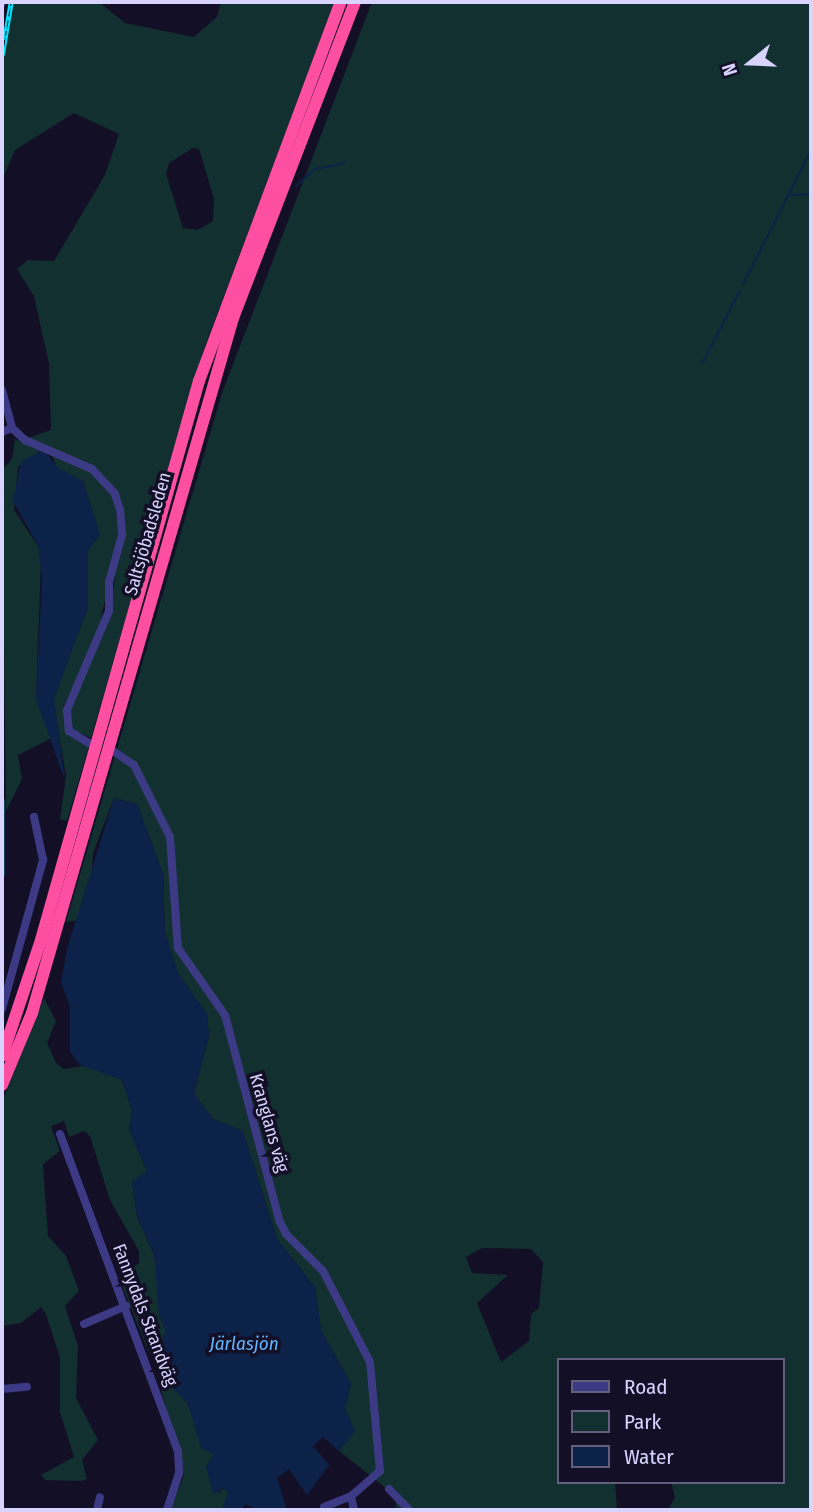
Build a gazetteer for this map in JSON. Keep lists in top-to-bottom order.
{
  "streets": {
    "highway": ["Saltsjöbadsleden"],
    "street": ["Kranglans väg", "Fannydals Strandväg"]
  },
  "water": ["Järlasjön"],
  "legend": ["Road", "Park", "Water"],
  "north": "left"
}
